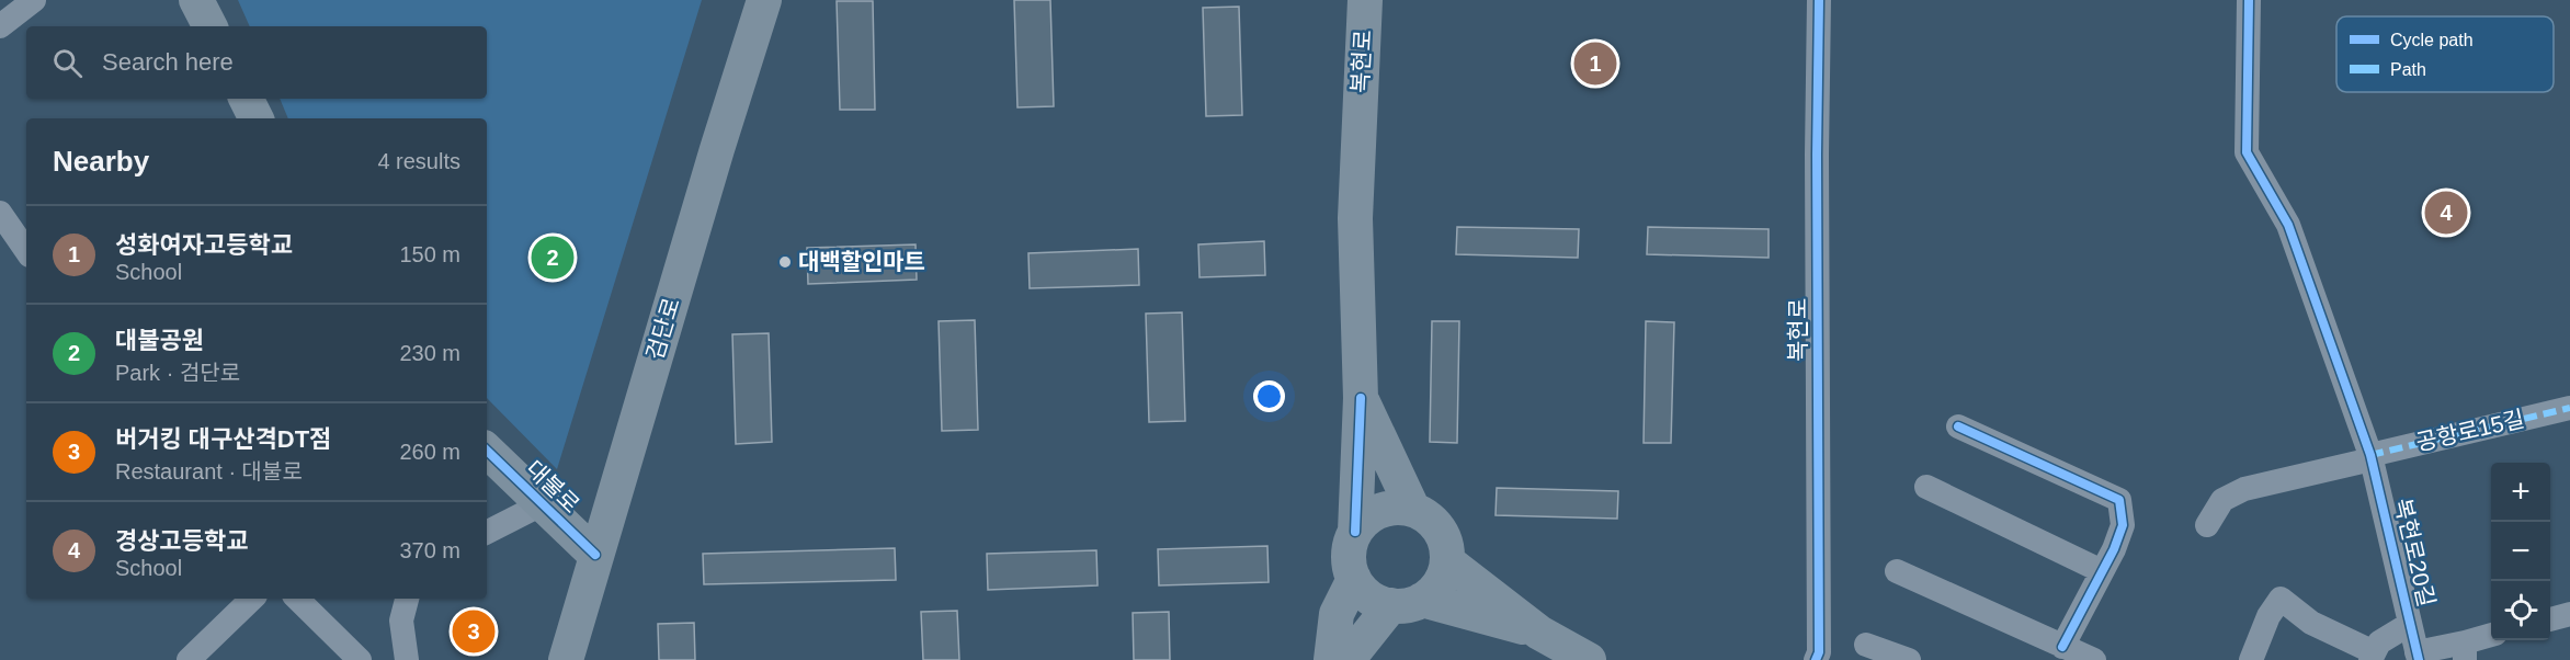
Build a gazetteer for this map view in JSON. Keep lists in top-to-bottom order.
{
  "streets": {
    "main road": ["복현로", "검단로", "대불로"],
    "street": ["공항로15길", "복현로20길"]
  },
  "crossings": [
    ["검단로", "대불로"],
    ["공항로15길", "복현로20길"]
  ],
  "places": ["대백할인마트"],
  "legend": ["Cycle path", "Path"],
  "page": {
    "search": "Search here",
    "pins": [
      "1",
      "4",
      "2",
      "3"
    ],
    "heading": ["Nearby", "4 results"],
    "list": [
      {
        "mark": "1",
        "name": "성화여자고등학교",
        "note": "School",
        "value": "150 m"
      },
      {
        "mark": "2",
        "name": "대불공원",
        "note": "Park · 검단로",
        "value": "230 m"
      },
      {
        "mark": "3",
        "name": "버거킹 대구산격DT점",
        "note": "Restaurant · 대불로",
        "value": "260 m"
      },
      {
        "mark": "4",
        "name": "경상고등학교",
        "note": "School",
        "value": "370 m"
      }
    ],
    "map_buttons": ["+", "−"]
  }
}
